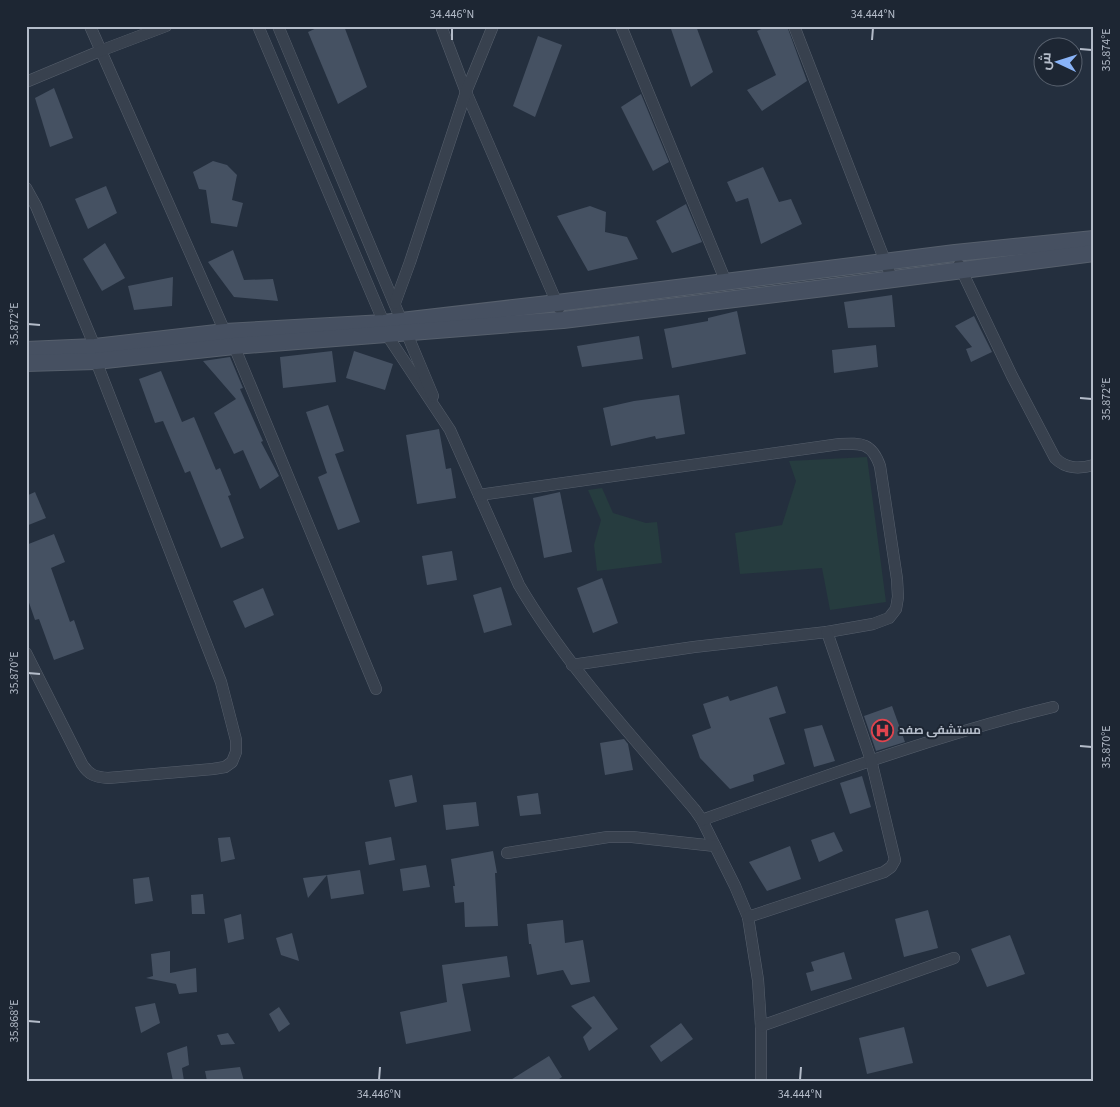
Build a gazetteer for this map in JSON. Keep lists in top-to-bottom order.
{
  "places": {
    "hospital": ["مستشفى صفد"]
  },
  "north": "left",
  "coordinates": [
    "34.446°N",
    "34.444°N",
    "35.874°E",
    "35.872°E",
    "35.870°E",
    "35.868°E"
  ]
}
